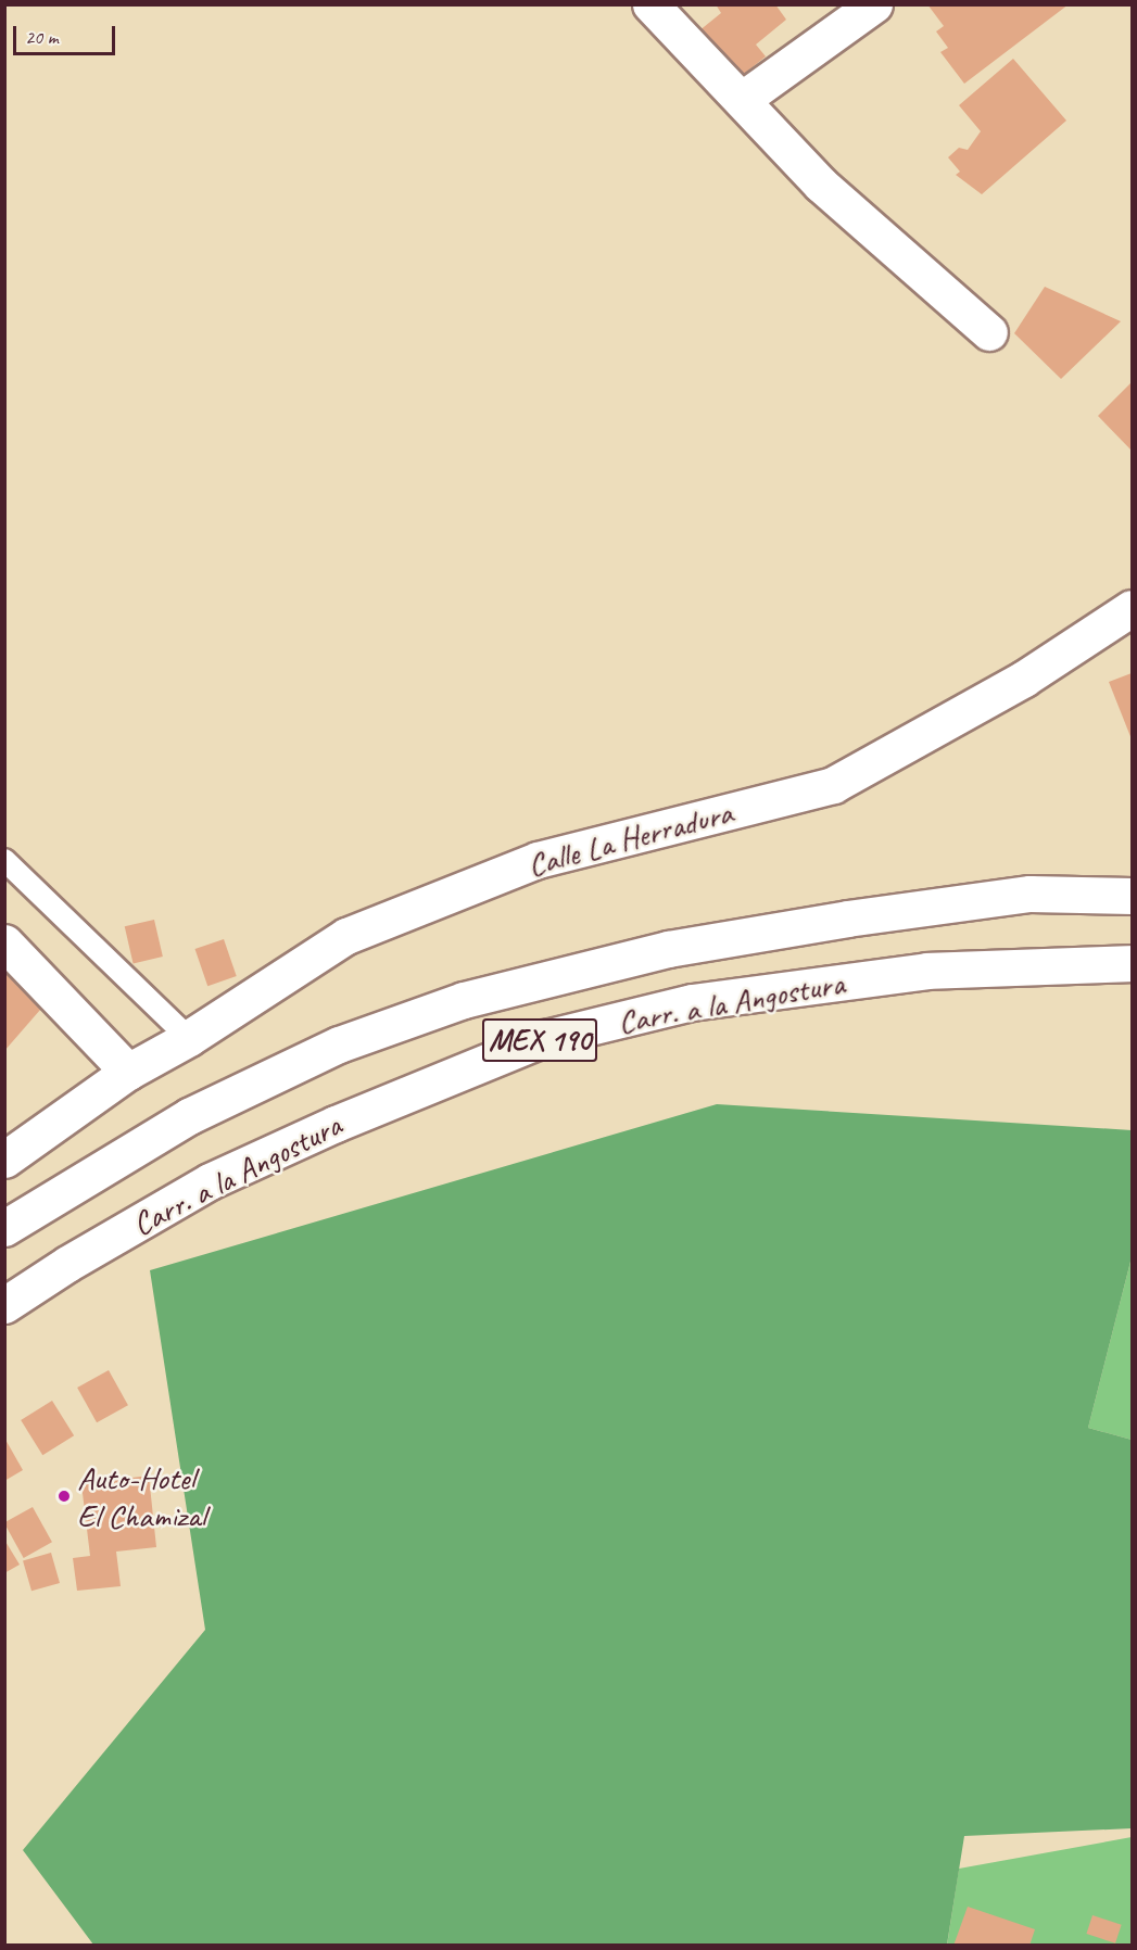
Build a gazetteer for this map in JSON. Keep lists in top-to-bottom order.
{
  "streets": {
    "main road": ["Calle La Herradura", "Carr. a la Angostura", "MEX 190"]
  },
  "places": ["Auto-Hotel El Chamizal"],
  "scale_bar": "20 m"
}
